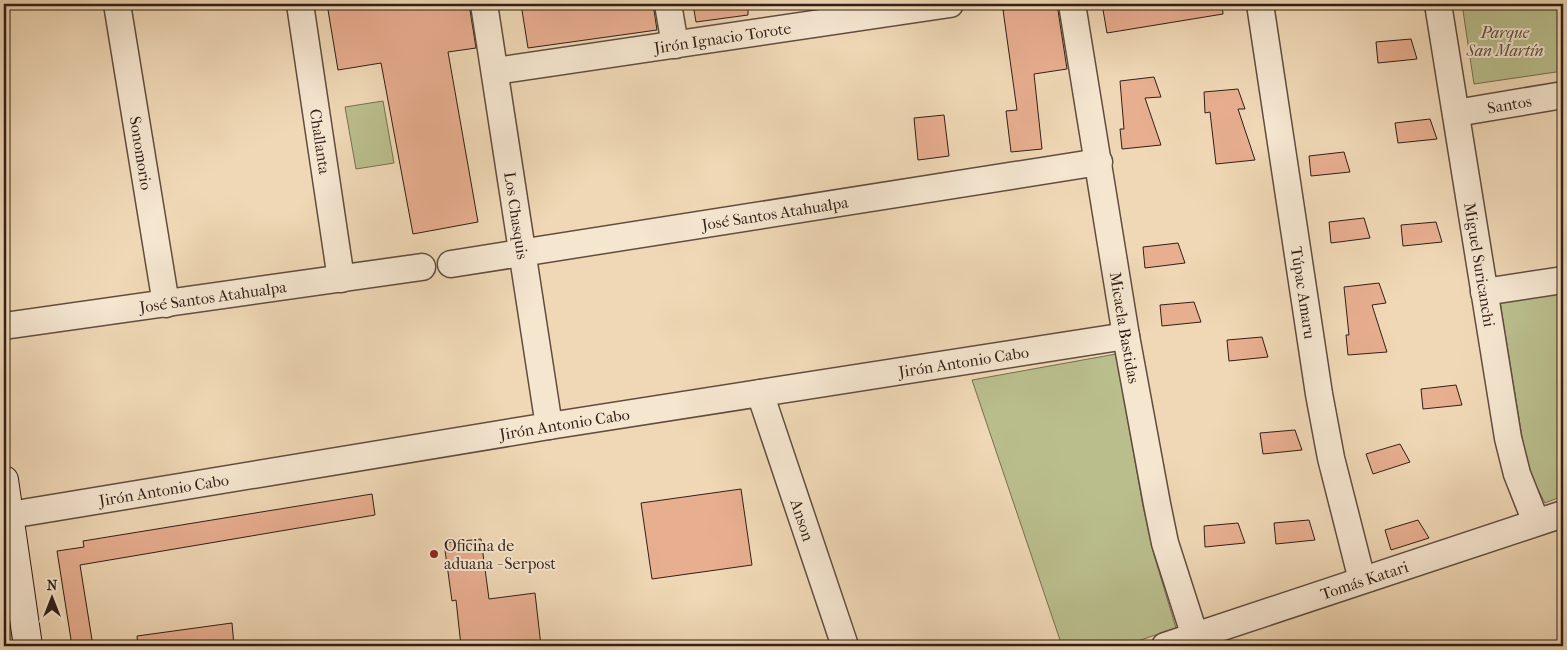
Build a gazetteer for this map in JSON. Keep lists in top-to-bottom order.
{
  "streets": {
    "street": [
      "Jirón Ignacio Torote",
      "Santos",
      "Challanta",
      "Sonomorio",
      "José Santos Atahualpa",
      "Los Chasquis",
      "Miguel Suricanchi",
      "Túpac Amaru",
      "Micaela Bastidas",
      "Jirón Antonio Cabo",
      "Anson",
      "Tomás Katari"
    ]
  },
  "crossings": [
    ["Jirón Ignacio Torote", "Los Chasquis"],
    ["Santos", "Miguel Suricanchi"],
    ["Challanta", "José Santos Atahualpa"],
    ["Sonomorio", "José Santos Atahualpa"],
    ["José Santos Atahualpa", "Los Chasquis"],
    ["José Santos Atahualpa", "Micaela Bastidas"],
    ["Los Chasquis", "Jirón Antonio Cabo"],
    ["Miguel Suricanchi", "Tomás Katari"],
    ["Túpac Amaru", "Tomás Katari"],
    ["Micaela Bastidas", "Jirón Antonio Cabo"],
    ["Micaela Bastidas", "Tomás Katari"],
    ["Jirón Antonio Cabo", "Anson"]
  ],
  "parks": ["Parque San Martín"],
  "places": ["Oficina de aduana - Serpost"],
  "north": "top"
}
